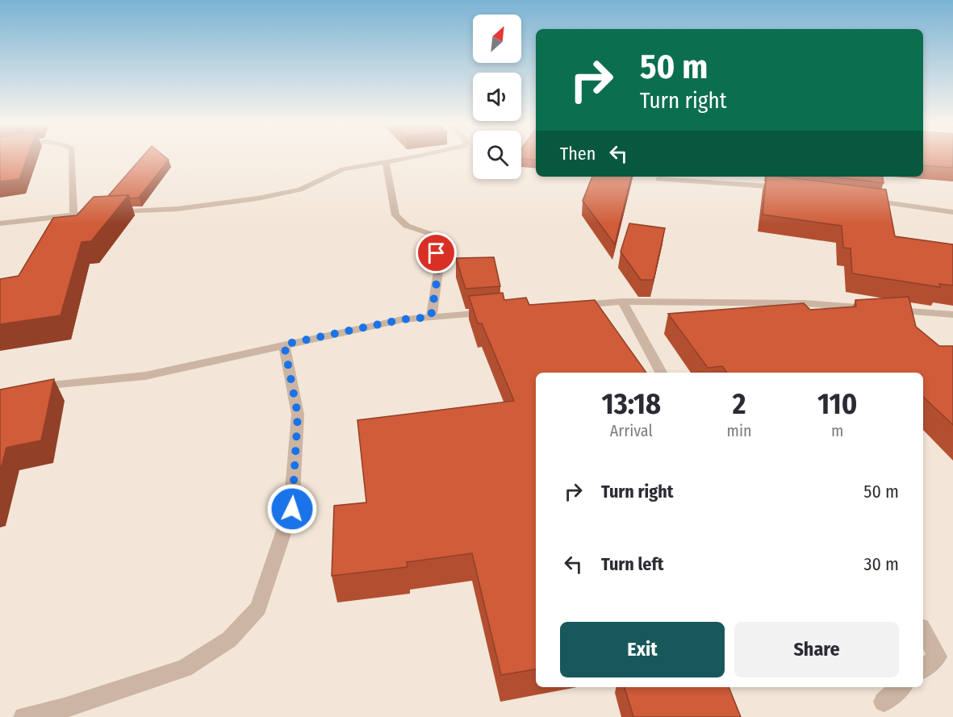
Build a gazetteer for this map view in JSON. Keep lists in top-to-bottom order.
{
  "north": "top right",
  "page": {
    "turn": ["50 m", "Turn right"],
    "then": "Then",
    "eta": [
      "13:18",
      "Arrival",
      "2",
      "min",
      "110",
      "m"
    ],
    "list": [
      {
        "name": "Turn right",
        "value": "50 m"
      },
      {
        "name": "Turn left",
        "value": "30 m"
      }
    ],
    "buttons": ["Exit", "Share"]
  }
}
